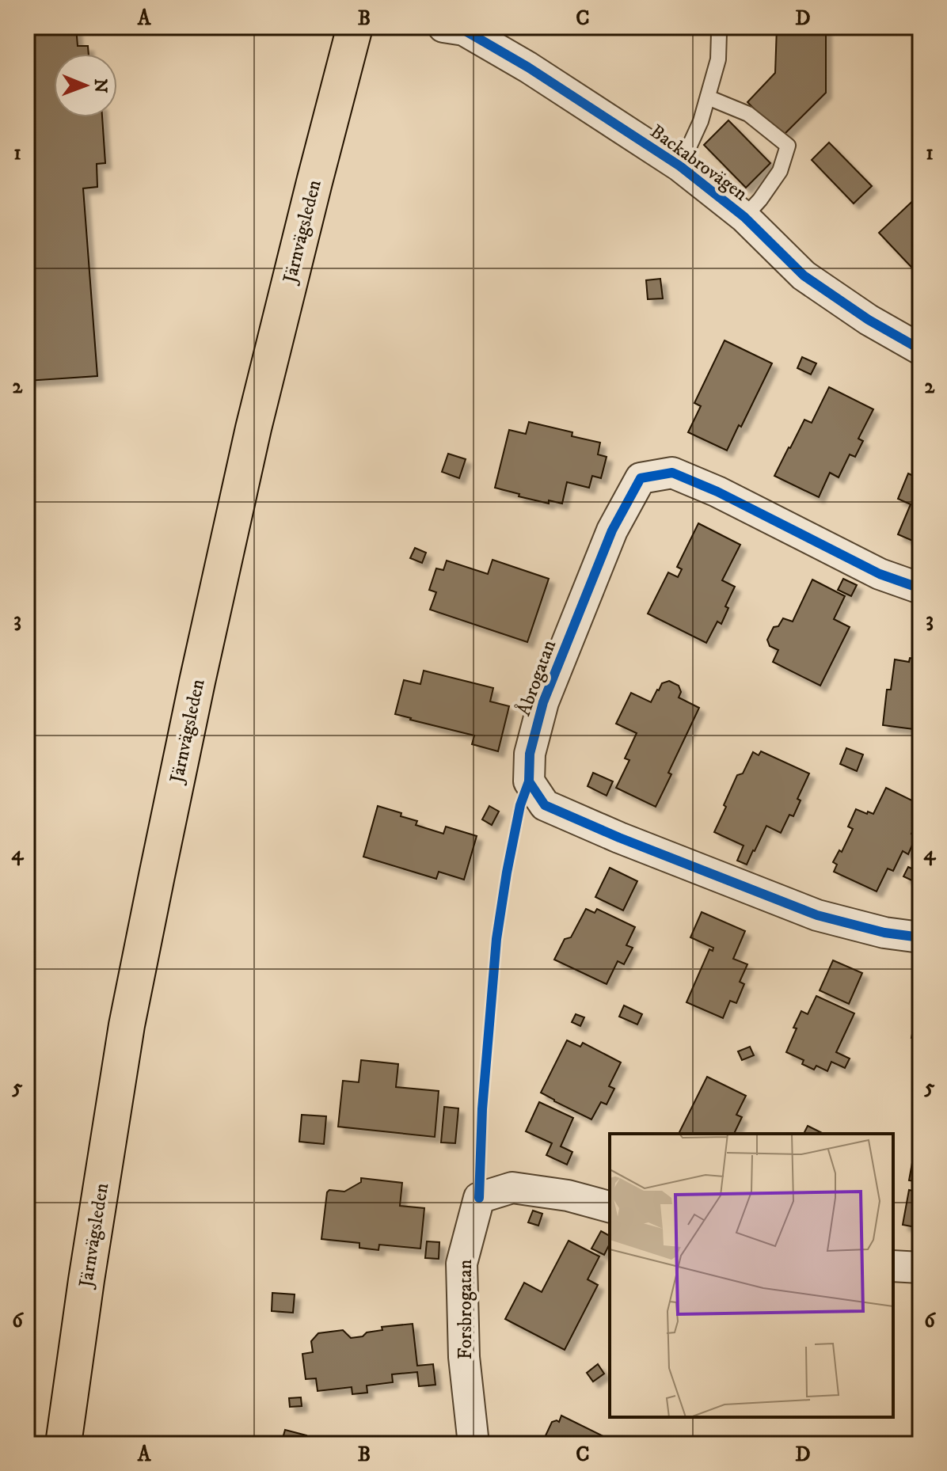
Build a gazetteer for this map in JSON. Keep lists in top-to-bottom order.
{
  "streets": {
    "main road": ["Järnvägsleden"],
    "street": ["Backabrovägen", "Åbrogatan", "Forsbrogatan"]
  },
  "north": "right",
  "grid": {
    "columns": [
      "A",
      "B",
      "C",
      "D"
    ],
    "rows": [
      "1",
      "2",
      "3",
      "4",
      "5",
      "6"
    ]
  }
}
